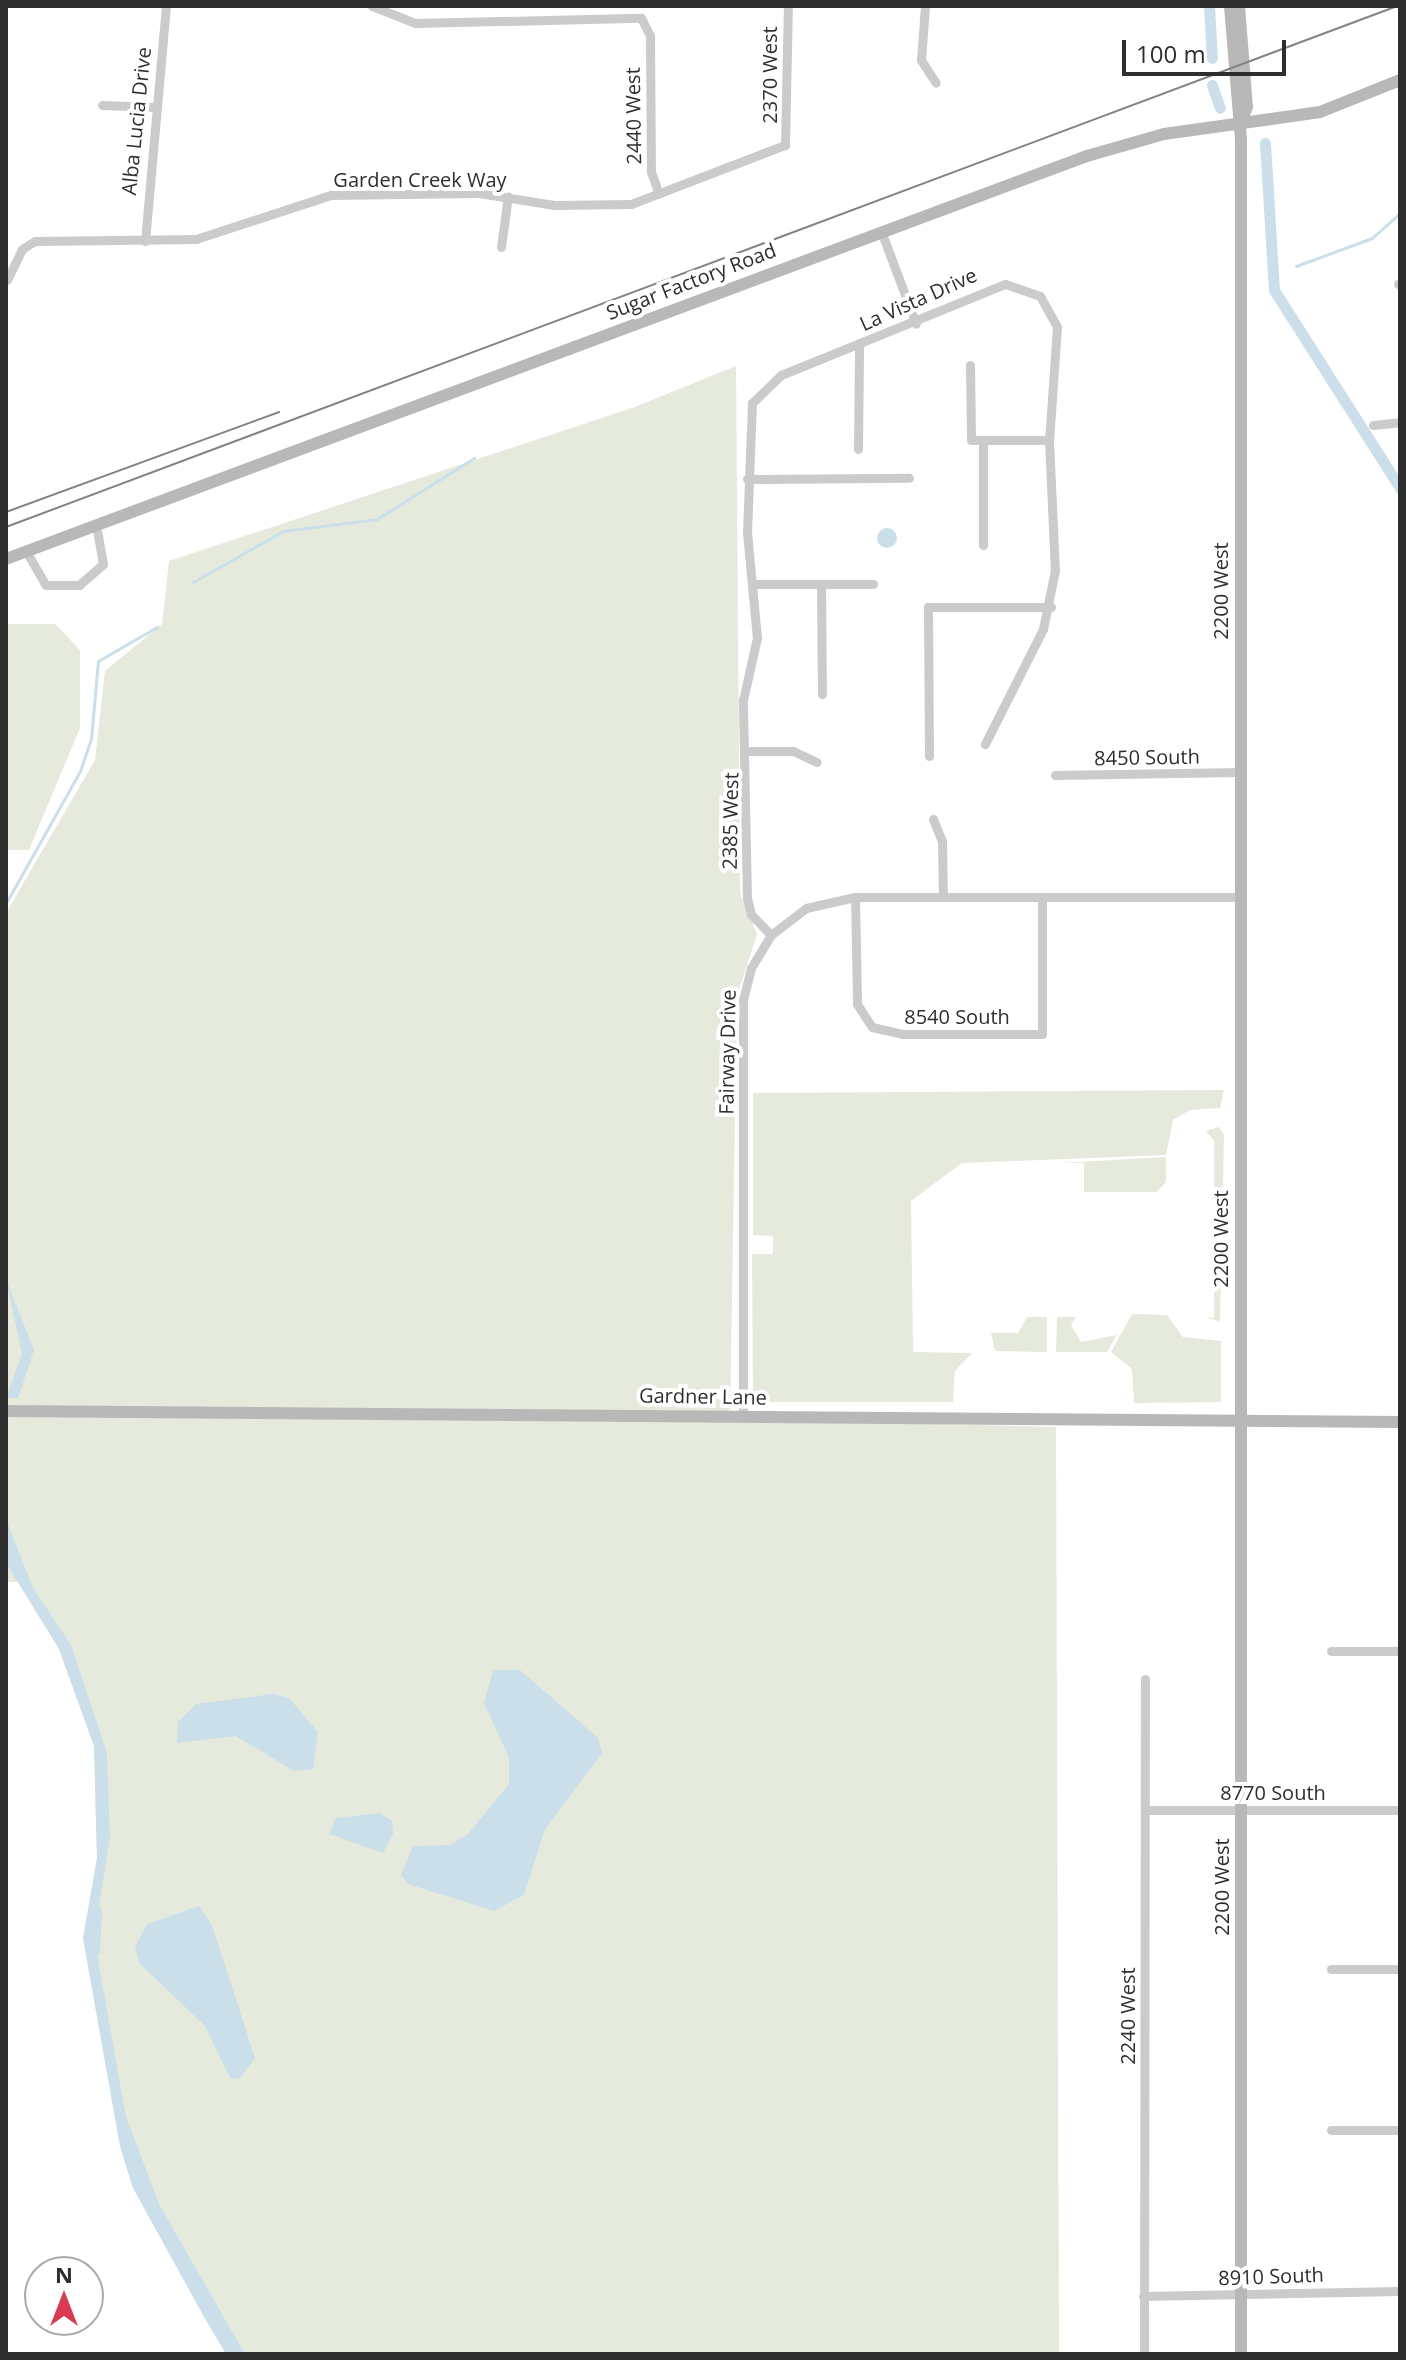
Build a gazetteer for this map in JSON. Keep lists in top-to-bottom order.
{
  "streets": {
    "street": [
      "2370 West",
      "2440 West",
      "Alba Lucia Drive",
      "Garden Creek Way",
      "Sugar Factory Road",
      "La Vista Drive",
      "2200 West",
      "8450 South",
      "2385 West",
      "8540 South",
      "Fairway Drive",
      "Gardner Lane",
      "8770 South",
      "2240 West",
      "8910 South"
    ]
  },
  "crossings": [
    ["2370 West", "Garden Creek Way"],
    ["2440 West", "Garden Creek Way"],
    ["Alba Lucia Drive", "Garden Creek Way"],
    ["Sugar Factory Road", "2200 West"],
    ["La Vista Drive", "2385 West"],
    ["2200 West", "8450 South"],
    ["2200 West", "Fairway Drive"],
    ["2200 West", "Gardner Lane"],
    ["2200 West", "8770 South"],
    ["2200 West", "8910 South"],
    ["2385 West", "Fairway Drive"],
    ["8540 South", "Fairway Drive"],
    ["Fairway Drive", "Gardner Lane"],
    ["8770 South", "2240 West"],
    ["2240 West", "8910 South"]
  ],
  "scale_bar": "100 m",
  "north": "top"
}
